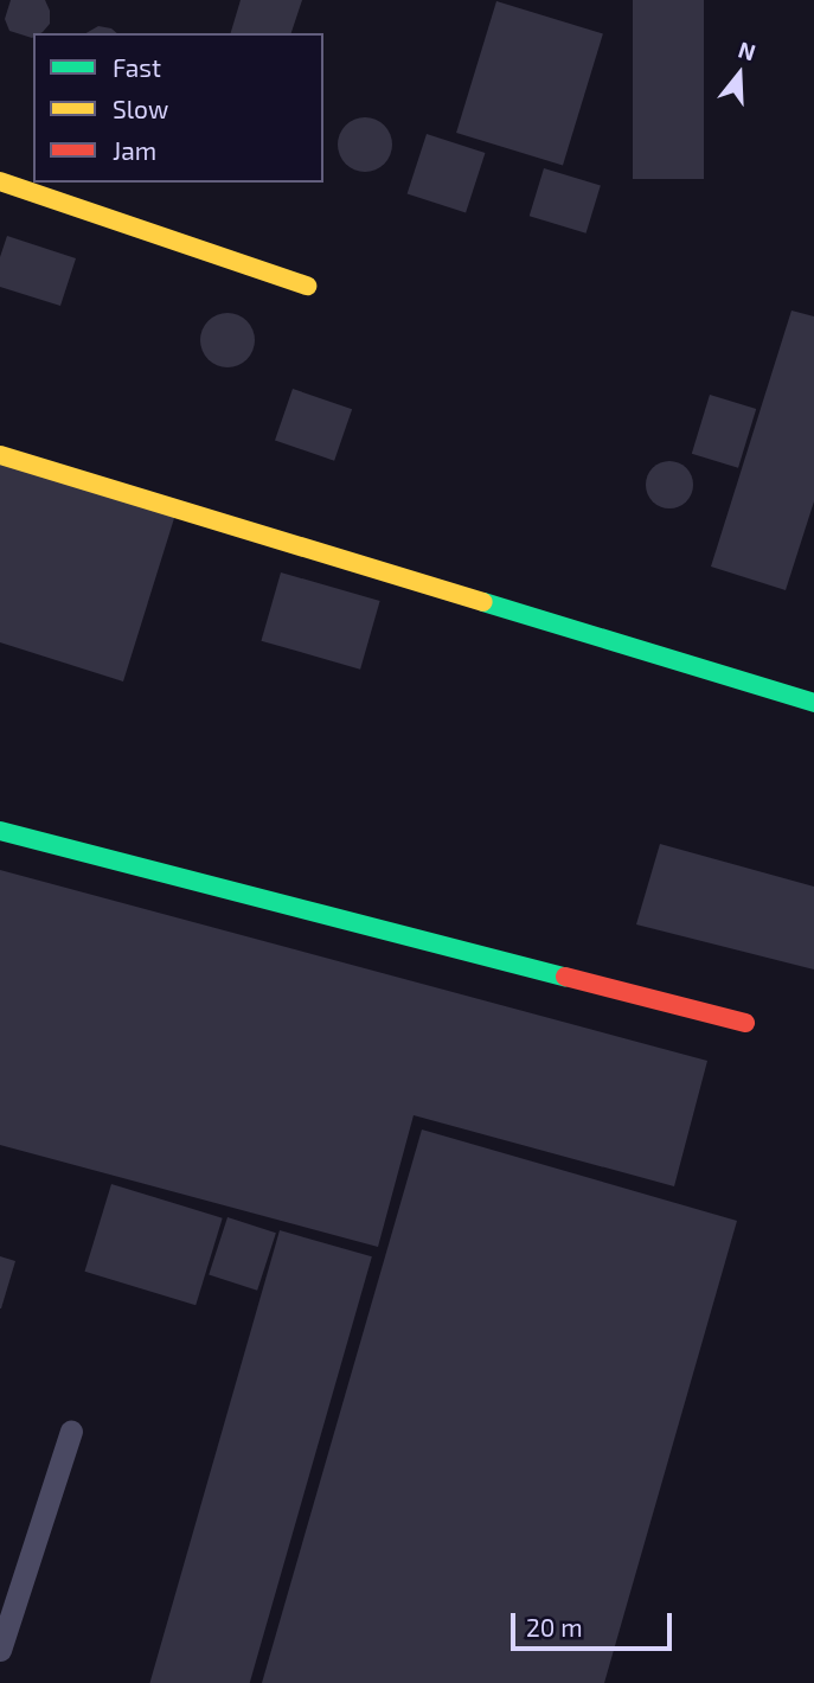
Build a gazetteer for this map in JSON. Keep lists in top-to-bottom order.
{
  "legend": ["Fast", "Slow", "Jam"],
  "scale_bar": "20 m",
  "north": "top"
}
